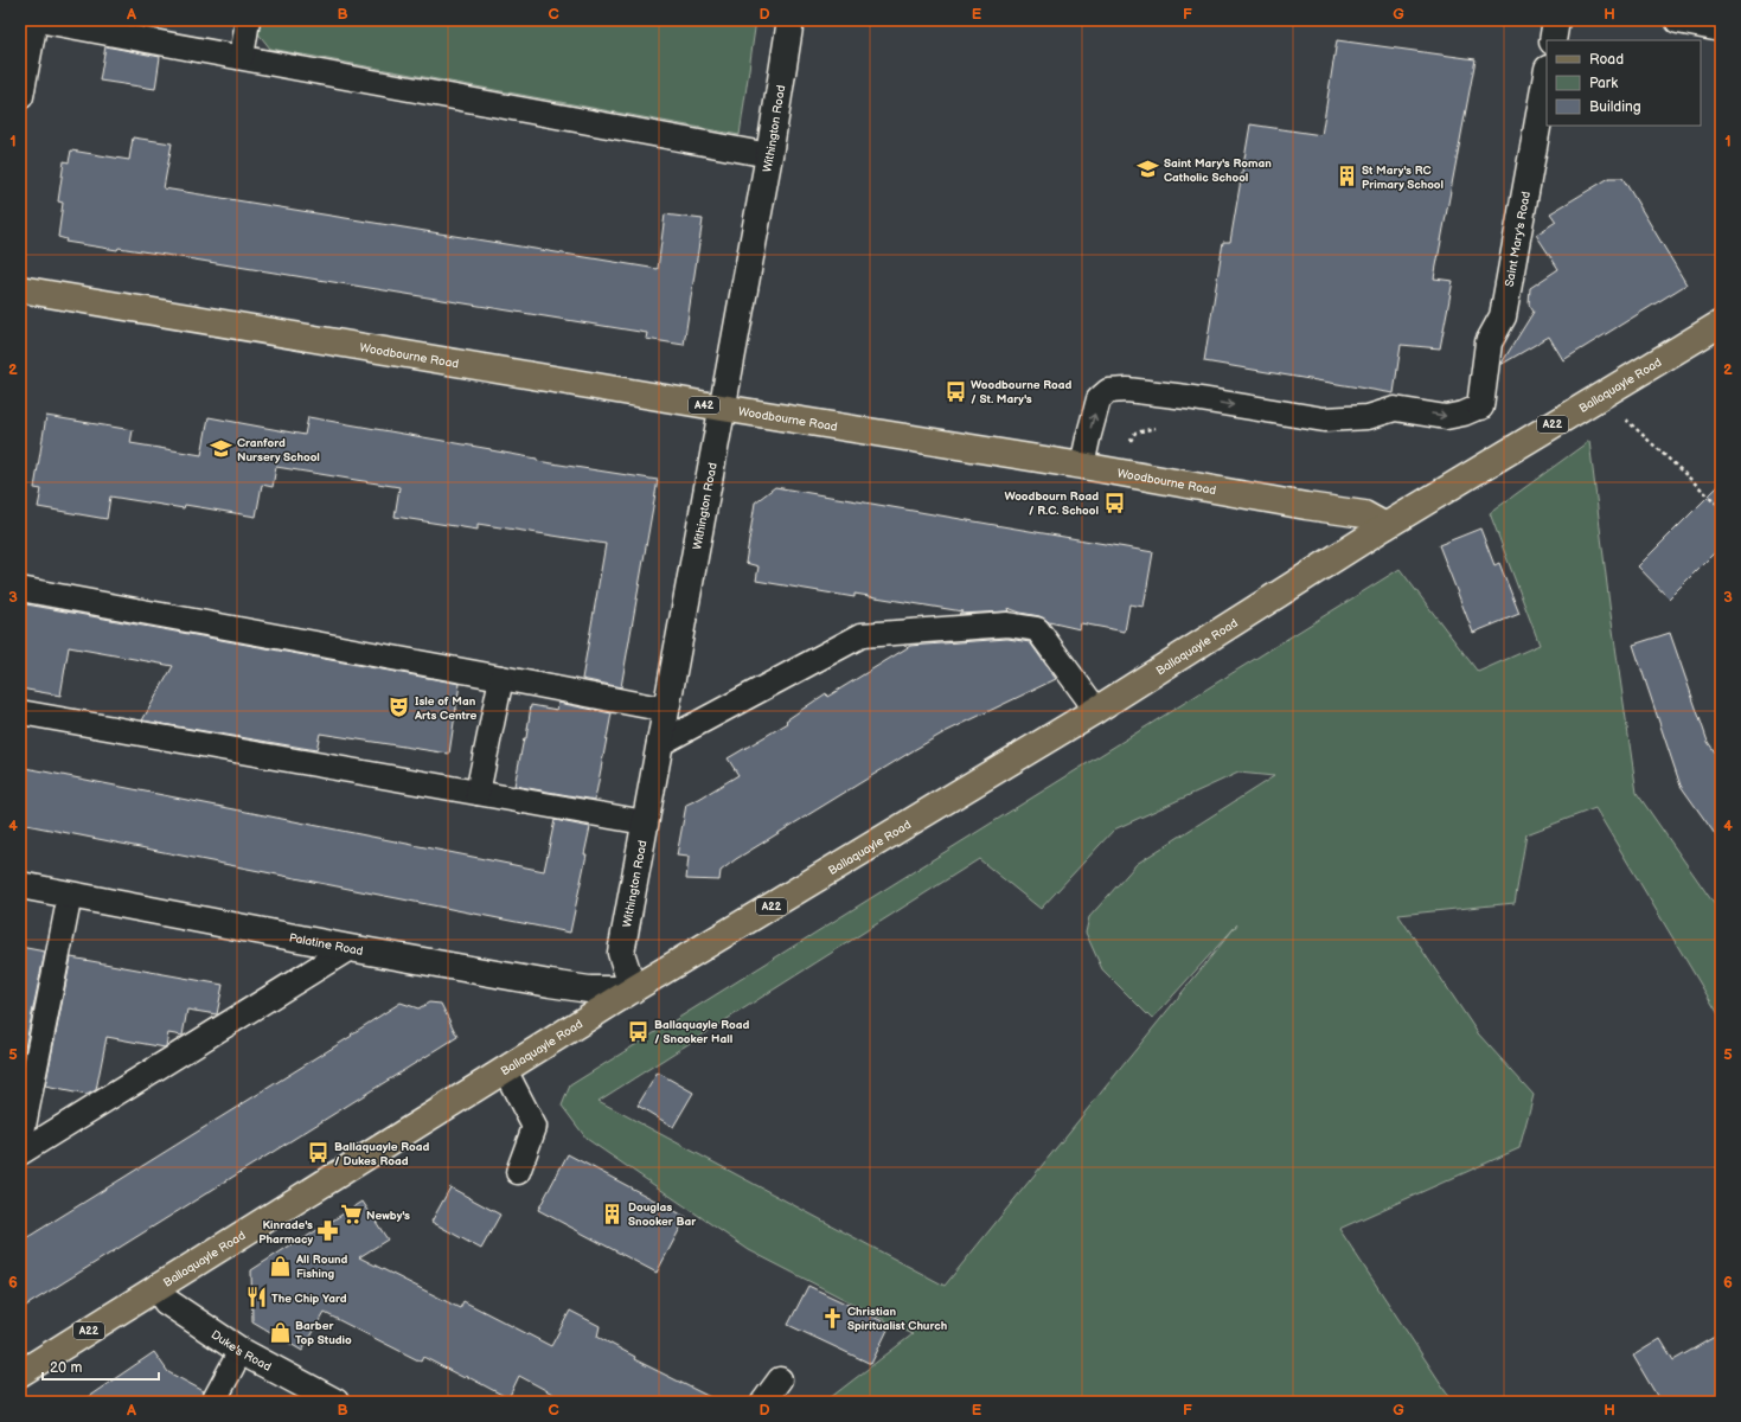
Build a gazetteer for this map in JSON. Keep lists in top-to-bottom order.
{
  "streets": {
    "main road": [
      "Woodbourne Road",
      "Ballaquayle Road",
      "A42",
      "A22"
    ],
    "street": [
      "Withington Road",
      "Saint Mary's Road",
      "Palatine Road",
      "Duke's Road"
    ]
  },
  "crossings": [
    ["Withington Road", "Woodbourne Road"],
    ["Withington Road", "Ballaquayle Road"],
    ["Withington Road", "Palatine Road"],
    ["Woodbourne Road", "Ballaquayle Road"],
    ["Ballaquayle Road", "Palatine Road"],
    ["Ballaquayle Road", "Duke's Road"]
  ],
  "places": {
    "school or university": ["Saint Mary's Roman Catholic School", "Cranford Nursery School"],
    "building": ["St Mary's RC Primary School", "Douglas Snooker Bar"],
    "bus stop": [
      "Woodbourne Road / St. Mary's",
      "Woodbourn Road / R.C. School",
      "Ballaquayle Road / Snooker Hall",
      "Ballaquayle Road / Dukes Road"
    ],
    "theatre": ["Isle of Man Arts Centre"],
    "supermarket": ["Newby's"],
    "pharmacy": ["Kinrade's Pharmacy"],
    "shop": ["All Round Fishing", "Barber Top Studio"],
    "restaurant": ["The Chip Yard"],
    "church": ["Christian Spiritualist Church"]
  },
  "legend": ["Road", "Park", "Building"],
  "scale_bar": "20 m",
  "grid": {
    "columns": [
      "A",
      "B",
      "C",
      "D",
      "E",
      "F",
      "G",
      "H"
    ],
    "rows": [
      "1",
      "2",
      "3",
      "4",
      "5",
      "6"
    ]
  }
}
